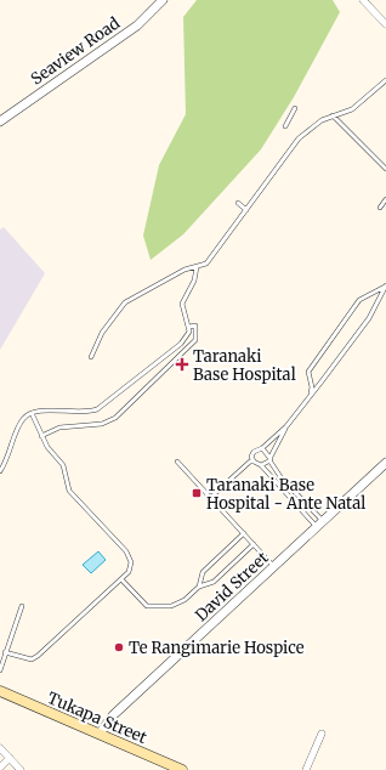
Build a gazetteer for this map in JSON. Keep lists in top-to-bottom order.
{
  "streets": {
    "main road": ["Tukapa Street"],
    "street": ["Seaview Road", "David Street"]
  },
  "crossings": [
    ["David Street", "Tukapa Street"]
  ],
  "places": {
    "health": ["Taranaki Base Hospital"],
    "transit": ["Taranaki Base Hospital - Ante Natal"],
    "other": ["Te Rangimarie Hospice"]
  }
}
